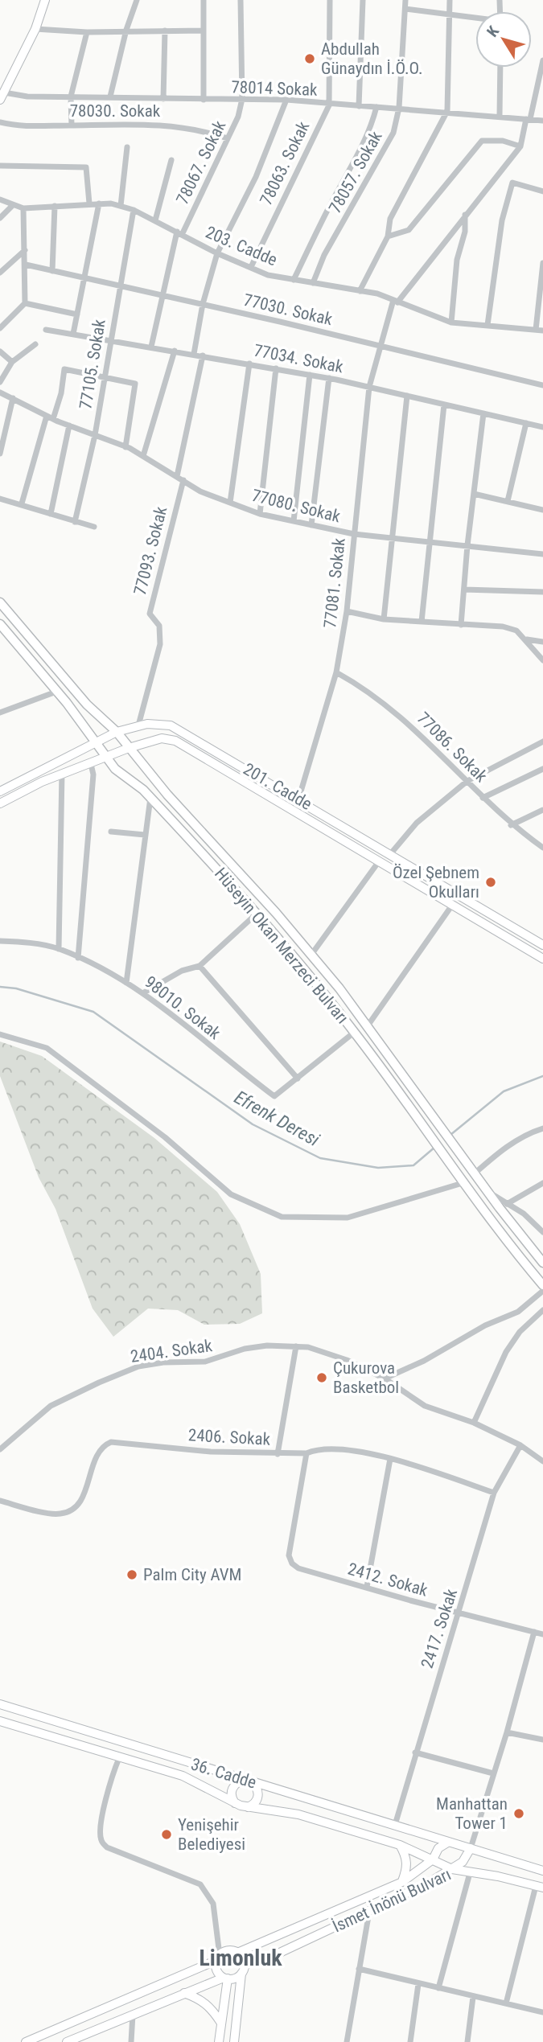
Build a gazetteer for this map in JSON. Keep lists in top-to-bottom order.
{
  "streets": {
    "main road": [
      "201. Cadde",
      "Hüseyin Okan Merzeci Bulvarı",
      "36. Cadde",
      "İsmet İnönü Bulvarı"
    ],
    "street": [
      "78014 Sokak",
      "78030. Sokak",
      "78067. Sokak",
      "78063. Sokak",
      "78057. Sokak",
      "203. Cadde",
      "77030. Sokak",
      "77034. Sokak",
      "77105. Sokak",
      "77080. Sokak",
      "77093. Sokak",
      "77081. Sokak",
      "77086. Sokak",
      "98010. Sokak",
      "2404. Sokak",
      "2406. Sokak",
      "2412. Sokak",
      "2417. Sokak"
    ]
  },
  "crossings": [
    ["78014 Sokak", "78067. Sokak"],
    ["78014 Sokak", "78063. Sokak"],
    ["78014 Sokak", "78057. Sokak"],
    ["78030. Sokak", "78067. Sokak"],
    ["78067. Sokak", "203. Cadde"],
    ["78067. Sokak", "77030. Sokak"],
    ["78067. Sokak", "77034. Sokak"],
    ["78063. Sokak", "203. Cadde"],
    ["78057. Sokak", "203. Cadde"],
    ["203. Cadde", "77105. Sokak"],
    ["203. Cadde", "77081. Sokak"],
    ["77030. Sokak", "77105. Sokak"],
    ["77030. Sokak", "77081. Sokak"],
    ["77034. Sokak", "77105. Sokak"],
    ["77034. Sokak", "77081. Sokak"],
    ["77105. Sokak", "77080. Sokak"],
    ["77080. Sokak", "77093. Sokak"],
    ["77080. Sokak", "77081. Sokak"],
    ["77093. Sokak", "201. Cadde"],
    ["77081. Sokak", "77086. Sokak"],
    ["77081. Sokak", "201. Cadde"],
    ["201. Cadde", "Hüseyin Okan Merzeci Bulvarı"],
    ["2404. Sokak", "2417. Sokak"],
    ["2406. Sokak", "2412. Sokak"],
    ["2406. Sokak", "2417. Sokak"],
    ["2412. Sokak", "2417. Sokak"],
    ["2417. Sokak", "36. Cadde"],
    ["36. Cadde", "İsmet İnönü Bulvarı"]
  ],
  "districts": ["Limonluk"],
  "water": ["Efrenk Deresi"],
  "places": [
    "Abdullah Günaydın İ.Ö.O.",
    "Özel Şebnem Okulları",
    "Çukurova Basketbol",
    "Palm City AVM",
    "Manhattan Tower 1",
    "Yenişehir Belediyesi"
  ],
  "north": "top left"
}
